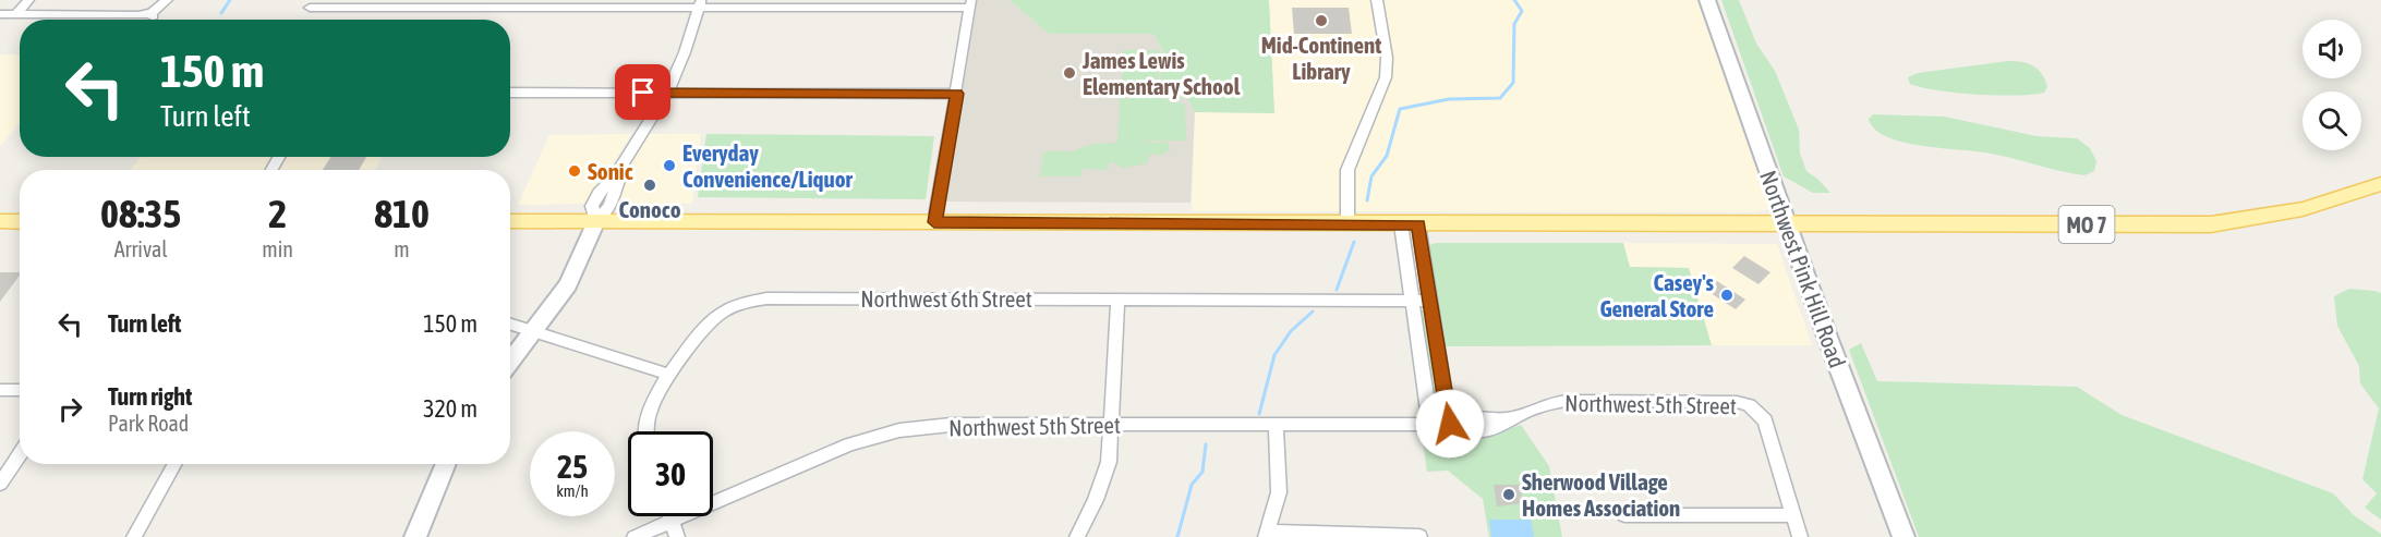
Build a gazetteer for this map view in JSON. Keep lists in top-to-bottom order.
{
  "streets": {
    "main road": ["MO 7", "Northwest Pink Hill Road"],
    "street": ["Northwest 6th Street", "Northwest 5th Street"]
  },
  "crossings": [
    ["MO 7", "Northwest Pink Hill Road"]
  ],
  "places": [
    "Mid-Continent Library",
    "James Lewis Elementary School",
    "Everyday Convenience/Liquor",
    "Sonic",
    "Conoco",
    "Casey's General Store",
    "Sherwood Village Homes Association"
  ],
  "page": {
    "turn": ["150 m", "Turn left"],
    "eta": [
      "08:35",
      "Arrival",
      "2",
      "min",
      "810",
      "m"
    ],
    "list": [
      {
        "name": "Turn left",
        "value": "150 m"
      },
      {
        "name": "Turn right",
        "note": "Park Road",
        "value": "320 m"
      }
    ],
    "speed": "25 km/h",
    "limit": "30"
  }
}
